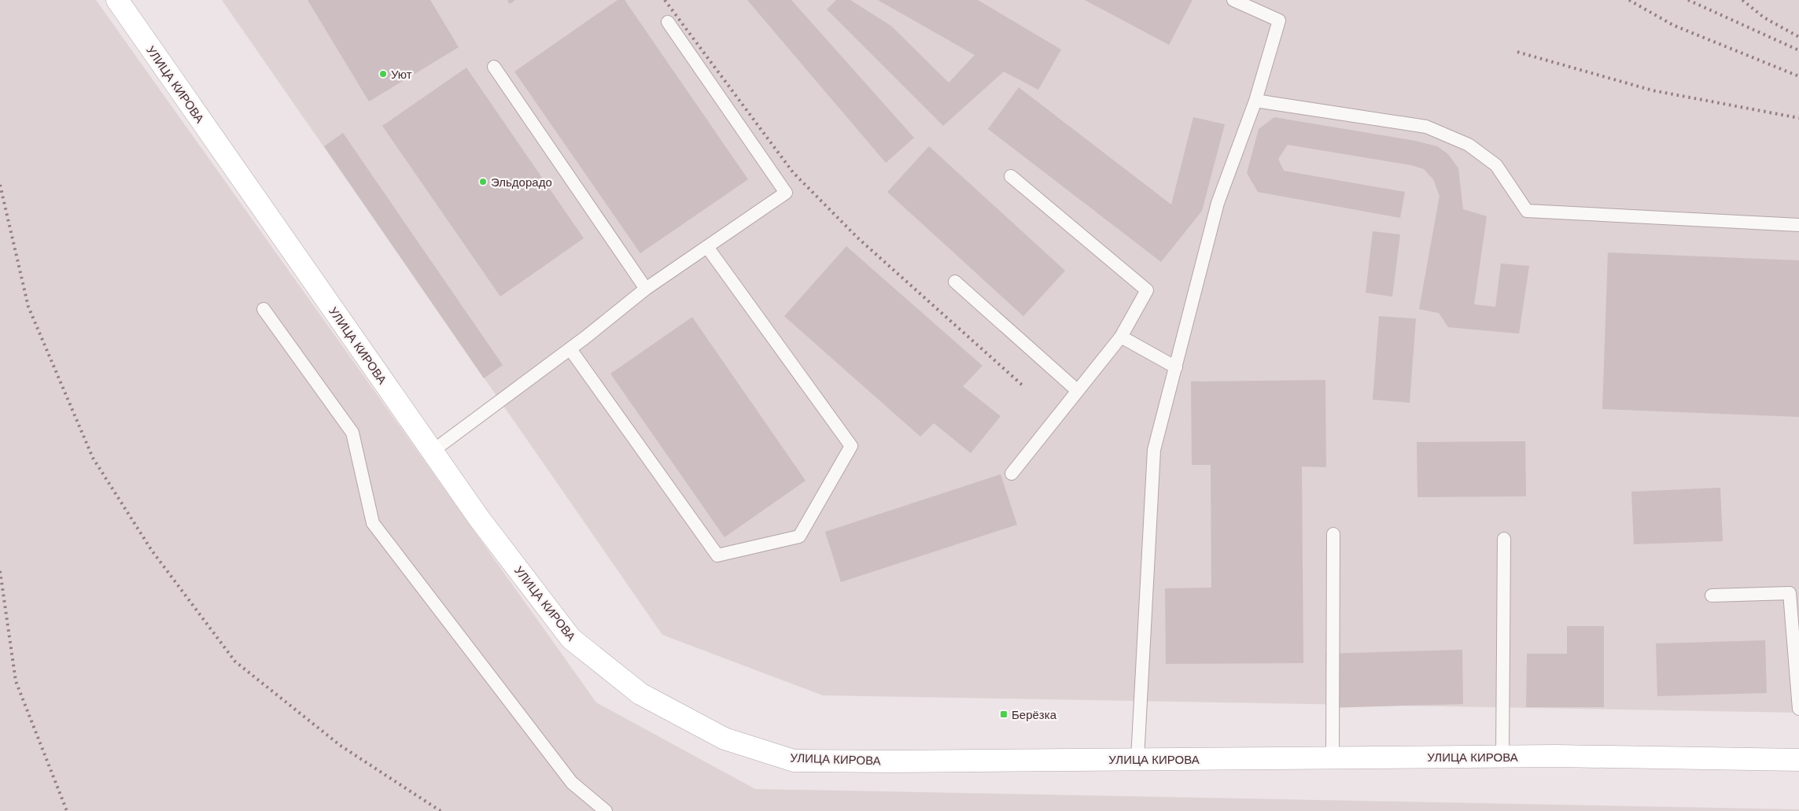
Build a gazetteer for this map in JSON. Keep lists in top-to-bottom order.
{
  "streets": {
    "main road": ["УЛИЦА КИРОВА"]
  },
  "places": {
    "other": ["Уют", "Эльдорадо"],
    "transit": ["Берёзка"]
  }
}
